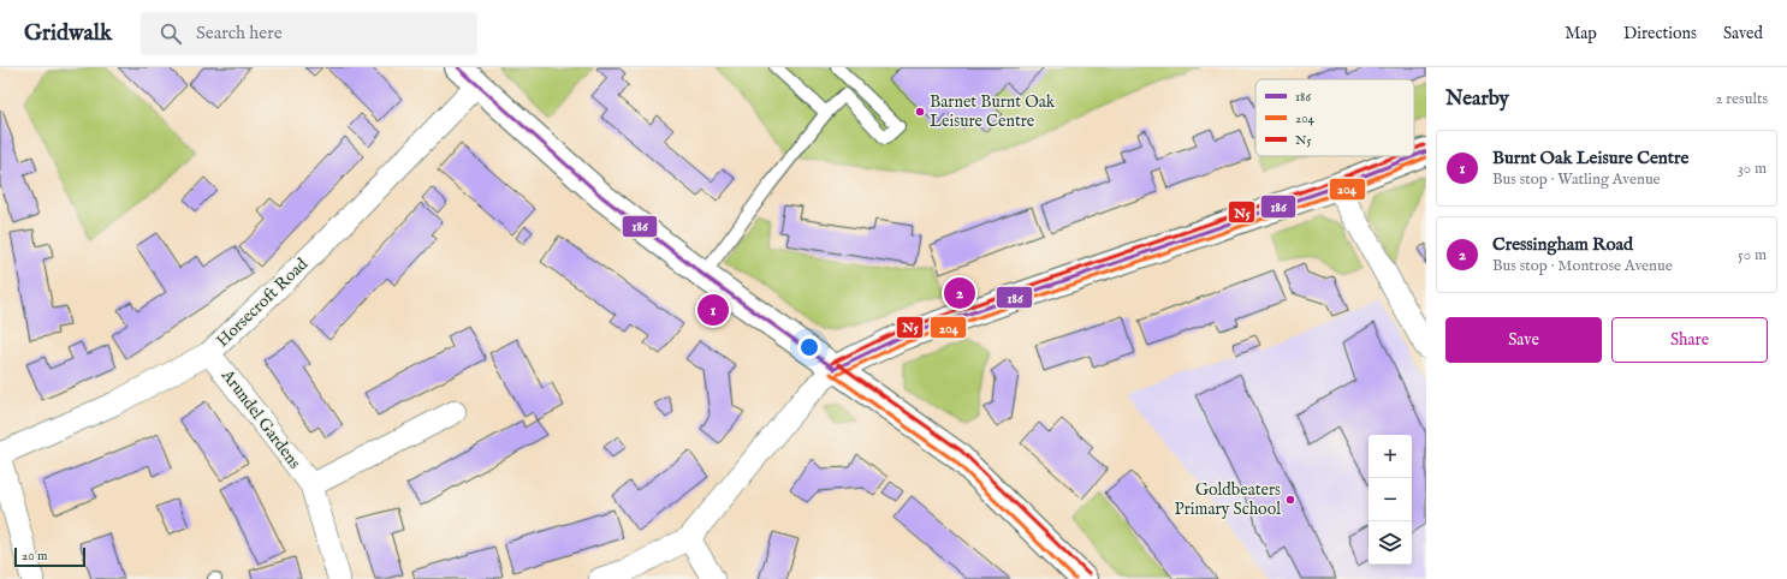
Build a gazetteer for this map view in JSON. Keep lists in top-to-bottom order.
{
  "streets": {
    "street": ["Horsecroft Road", "Arundel Gardens"]
  },
  "crossings": [
    ["Horsecroft Road", "Arundel Gardens"]
  ],
  "places": ["Barnet Burnt Oak Leisure Centre", "Goldbeaters Primary School"],
  "lines": ["transit line 186", "transit line N5", "transit line 204"],
  "legend": ["186", "204", "N5"],
  "scale_bar": "20 m",
  "page": {
    "header": "Gridwalk",
    "search": "Search here",
    "nav": ["Map", "Directions", "Saved"],
    "heading": ["Nearby", "2 results"],
    "list": [
      {
        "mark": "1",
        "name": "Burnt Oak Leisure Centre",
        "note": "Bus stop · Watling Avenue",
        "value": "30 m"
      },
      {
        "mark": "2",
        "name": "Cressingham Road",
        "note": "Bus stop · Montrose Avenue",
        "value": "50 m"
      }
    ],
    "pins": ["2", "1"],
    "buttons": ["Save", "Share"],
    "map_buttons": ["+", "−"],
    "scale": "20 m"
  }
}
